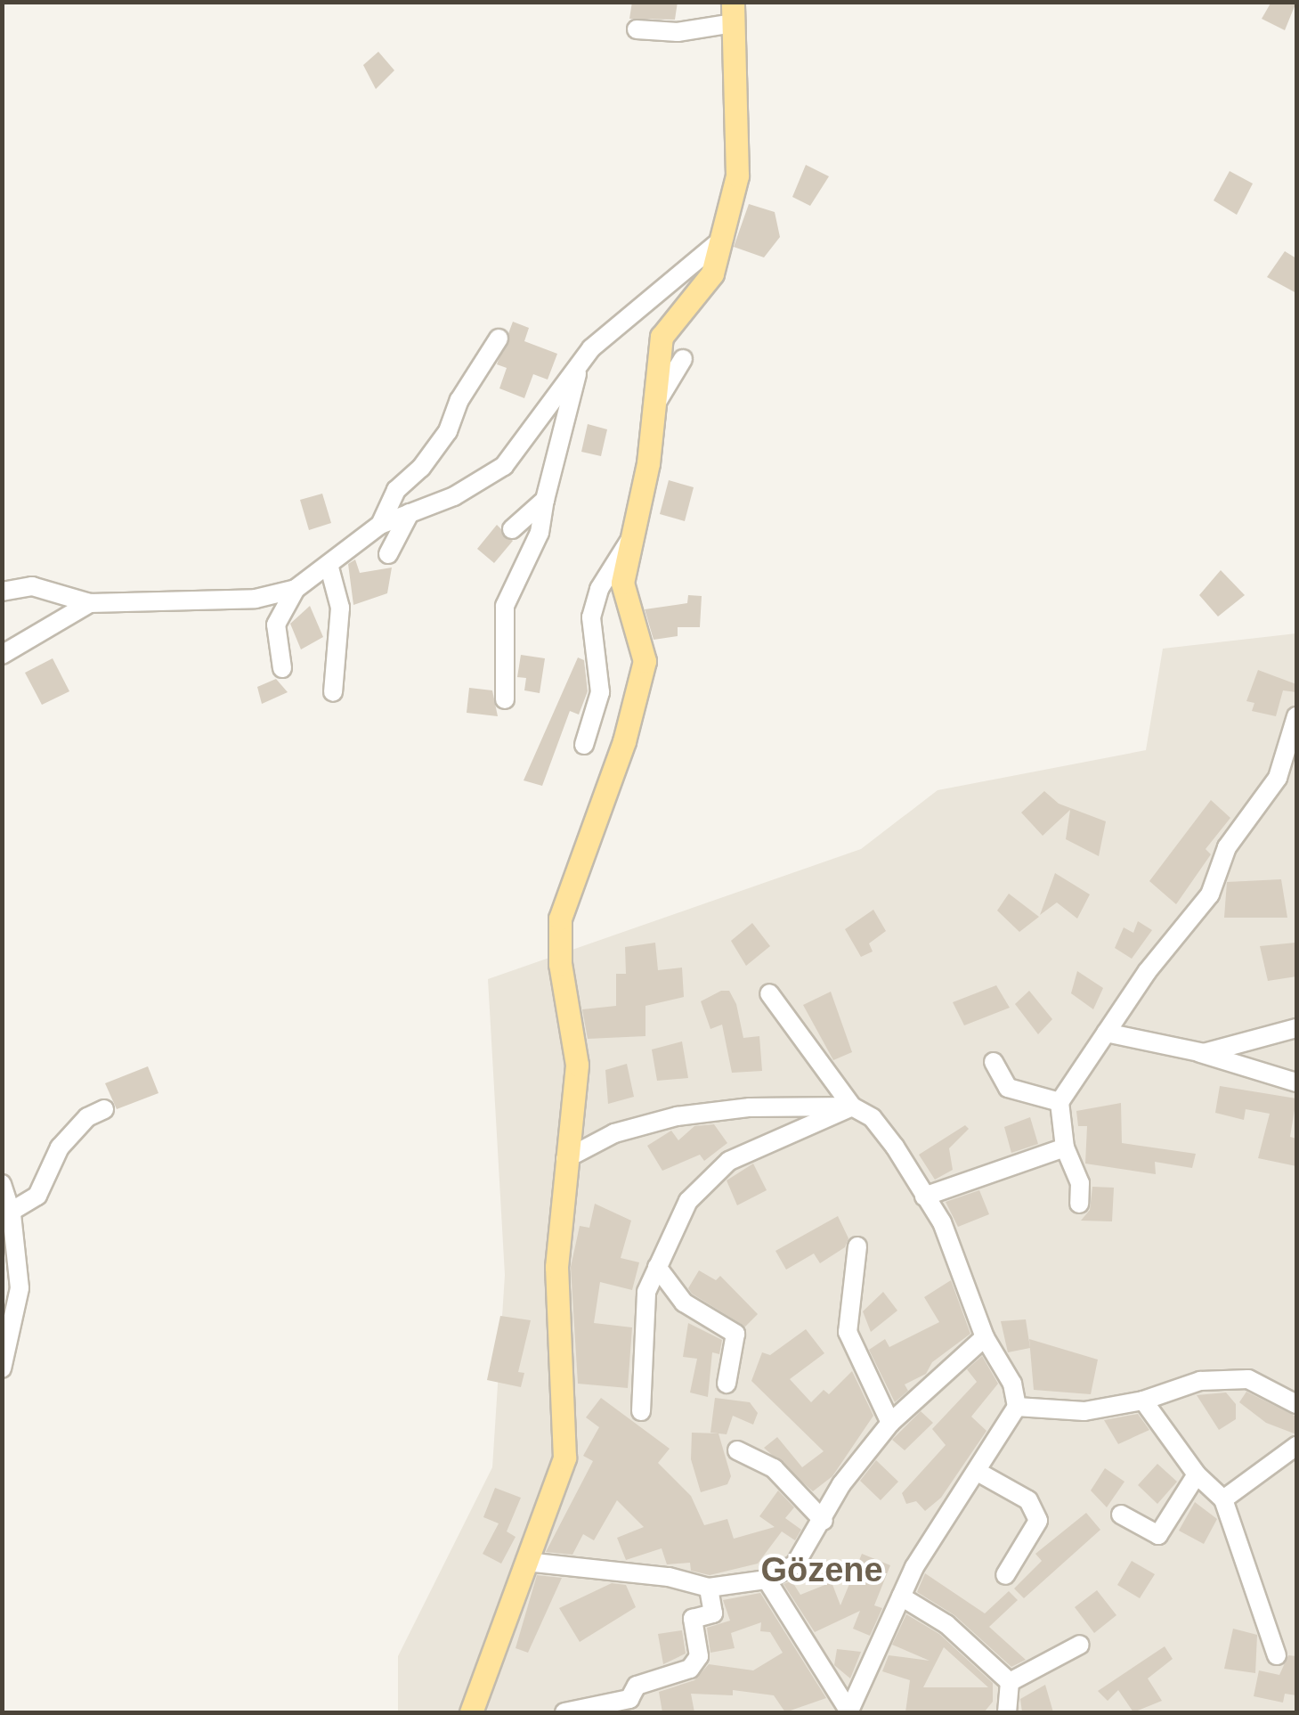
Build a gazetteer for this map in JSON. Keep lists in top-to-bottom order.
{
  "districts": ["Gözene"]
}
